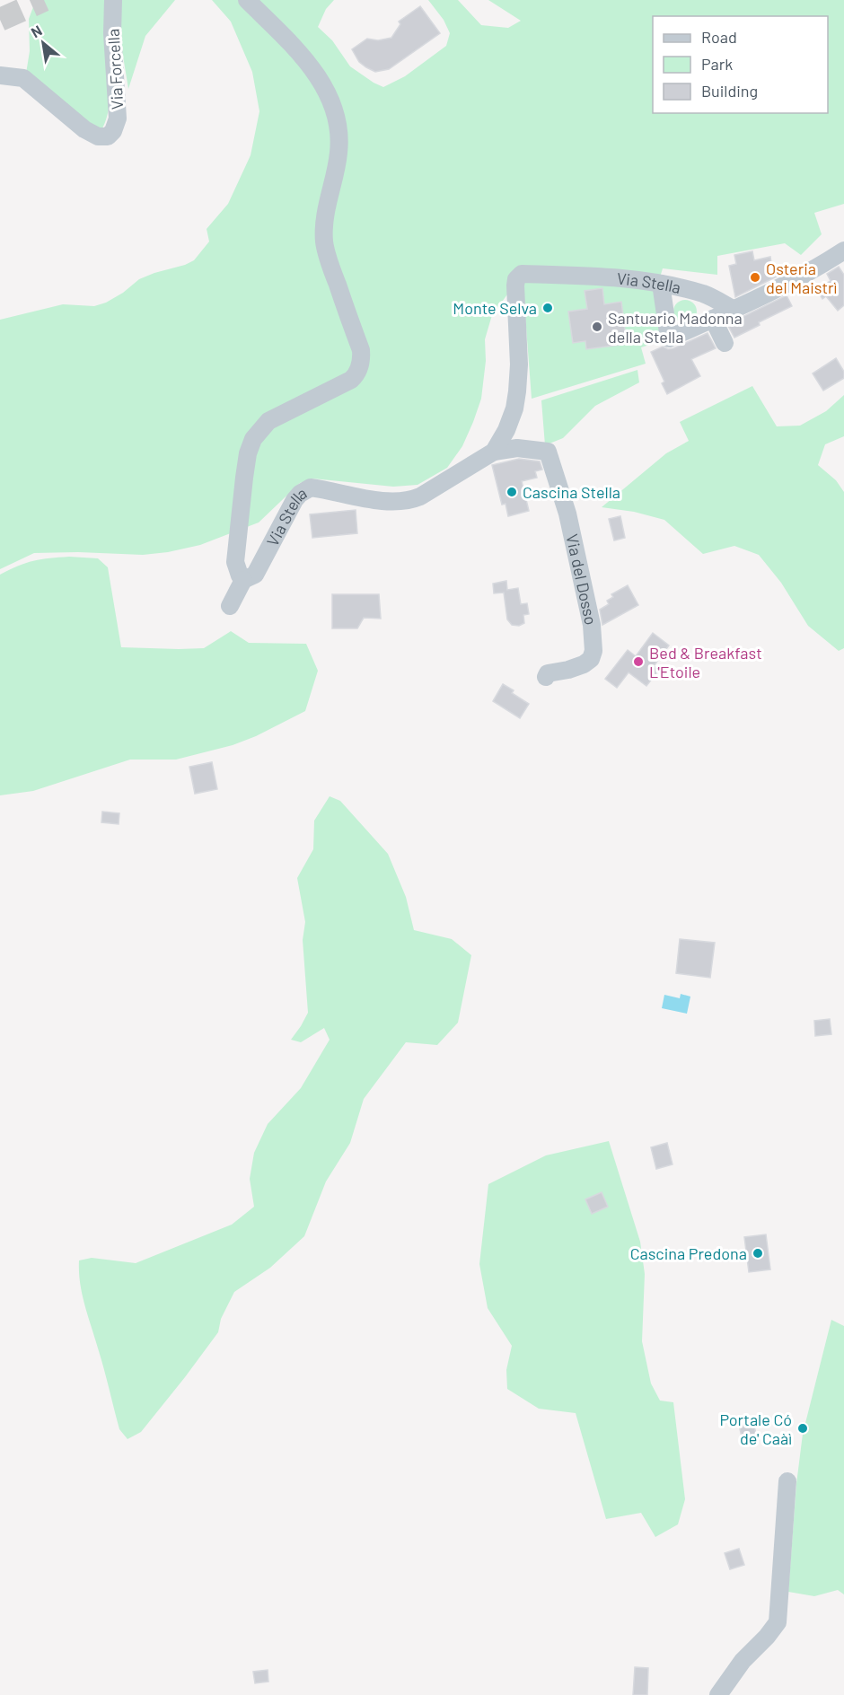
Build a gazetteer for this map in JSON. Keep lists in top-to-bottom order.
{
  "streets": {
    "street": ["Via Forcella", "Via Stella", "Via del Dosso"]
  },
  "crossings": [
    ["Via Stella", "Via del Dosso"]
  ],
  "places": [
    "Osteria del Maistrì",
    "Monte Selva",
    "Santuario Madonna della Stella",
    "Cascina Stella",
    "Bed & Breakfast L'Etoile",
    "Cascina Predona",
    "Portale Có de' Caàì"
  ],
  "legend": ["Road", "Park", "Building"],
  "north": "top left"
}
